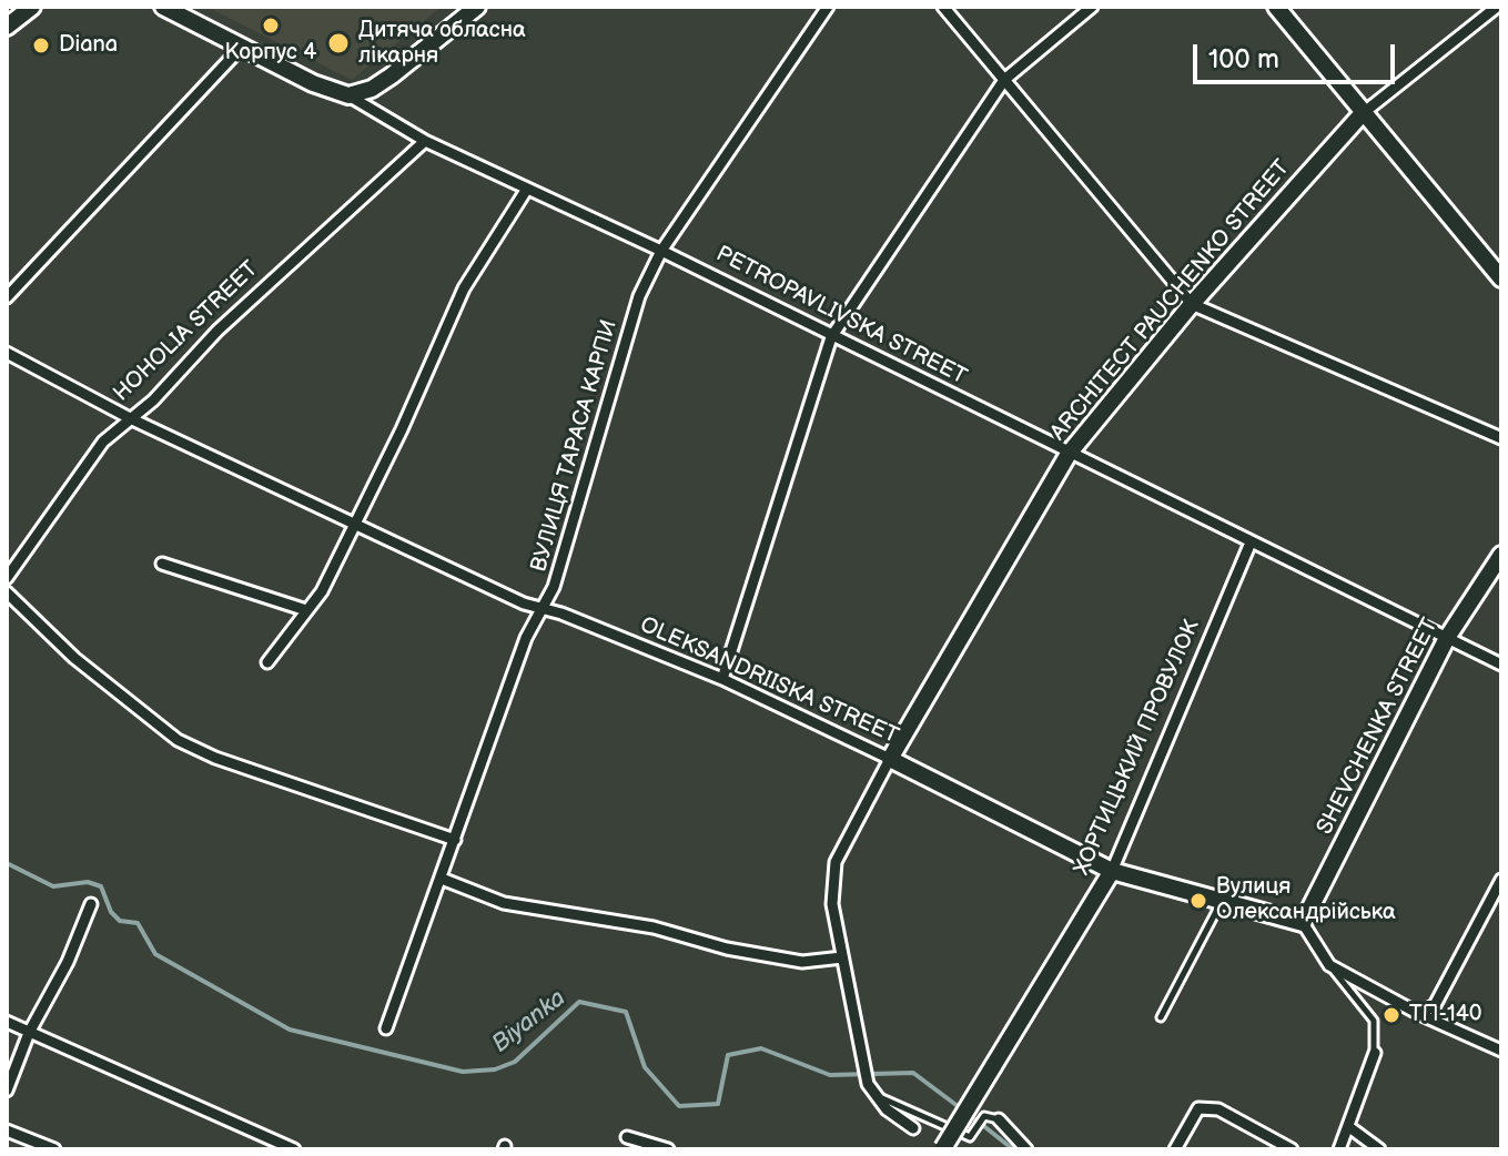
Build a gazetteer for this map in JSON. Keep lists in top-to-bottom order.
{
  "streets": {
    "street": [
      "ARCHITECT PAUCHENKO STREET",
      "PETROPAVLIVSKA STREET",
      "HOHOLIA STREET",
      "ВУЛИЦЯ ТАРАСА КАРПИ",
      "OLEKSANDRIISKA STREET",
      "SHEVCHENKA STREET",
      "ХОРТИЦЬКИЙ ПРОВУЛОК"
    ]
  },
  "crossings": [
    ["ARCHITECT PAUCHENKO STREET", "PETROPAVLIVSKA STREET"],
    ["ARCHITECT PAUCHENKO STREET", "OLEKSANDRIISKA STREET"],
    ["PETROPAVLIVSKA STREET", "HOHOLIA STREET"],
    ["PETROPAVLIVSKA STREET", "ВУЛИЦЯ ТАРАСА КАРПИ"],
    ["PETROPAVLIVSKA STREET", "SHEVCHENKA STREET"],
    ["PETROPAVLIVSKA STREET", "ХОРТИЦЬКИЙ ПРОВУЛОК"],
    ["HOHOLIA STREET", "OLEKSANDRIISKA STREET"],
    ["ВУЛИЦЯ ТАРАСА КАРПИ", "OLEKSANDRIISKA STREET"],
    ["OLEKSANDRIISKA STREET", "SHEVCHENKA STREET"],
    ["OLEKSANDRIISKA STREET", "ХОРТИЦЬКИЙ ПРОВУЛОК"]
  ],
  "water": ["Biyanka"],
  "places": [
    "Корпус 4",
    "Дитяча обласна лікарня",
    "Diana",
    "Вулиця Олександрійська",
    "ТП-140"
  ],
  "scale_bar": "100 m"
}
